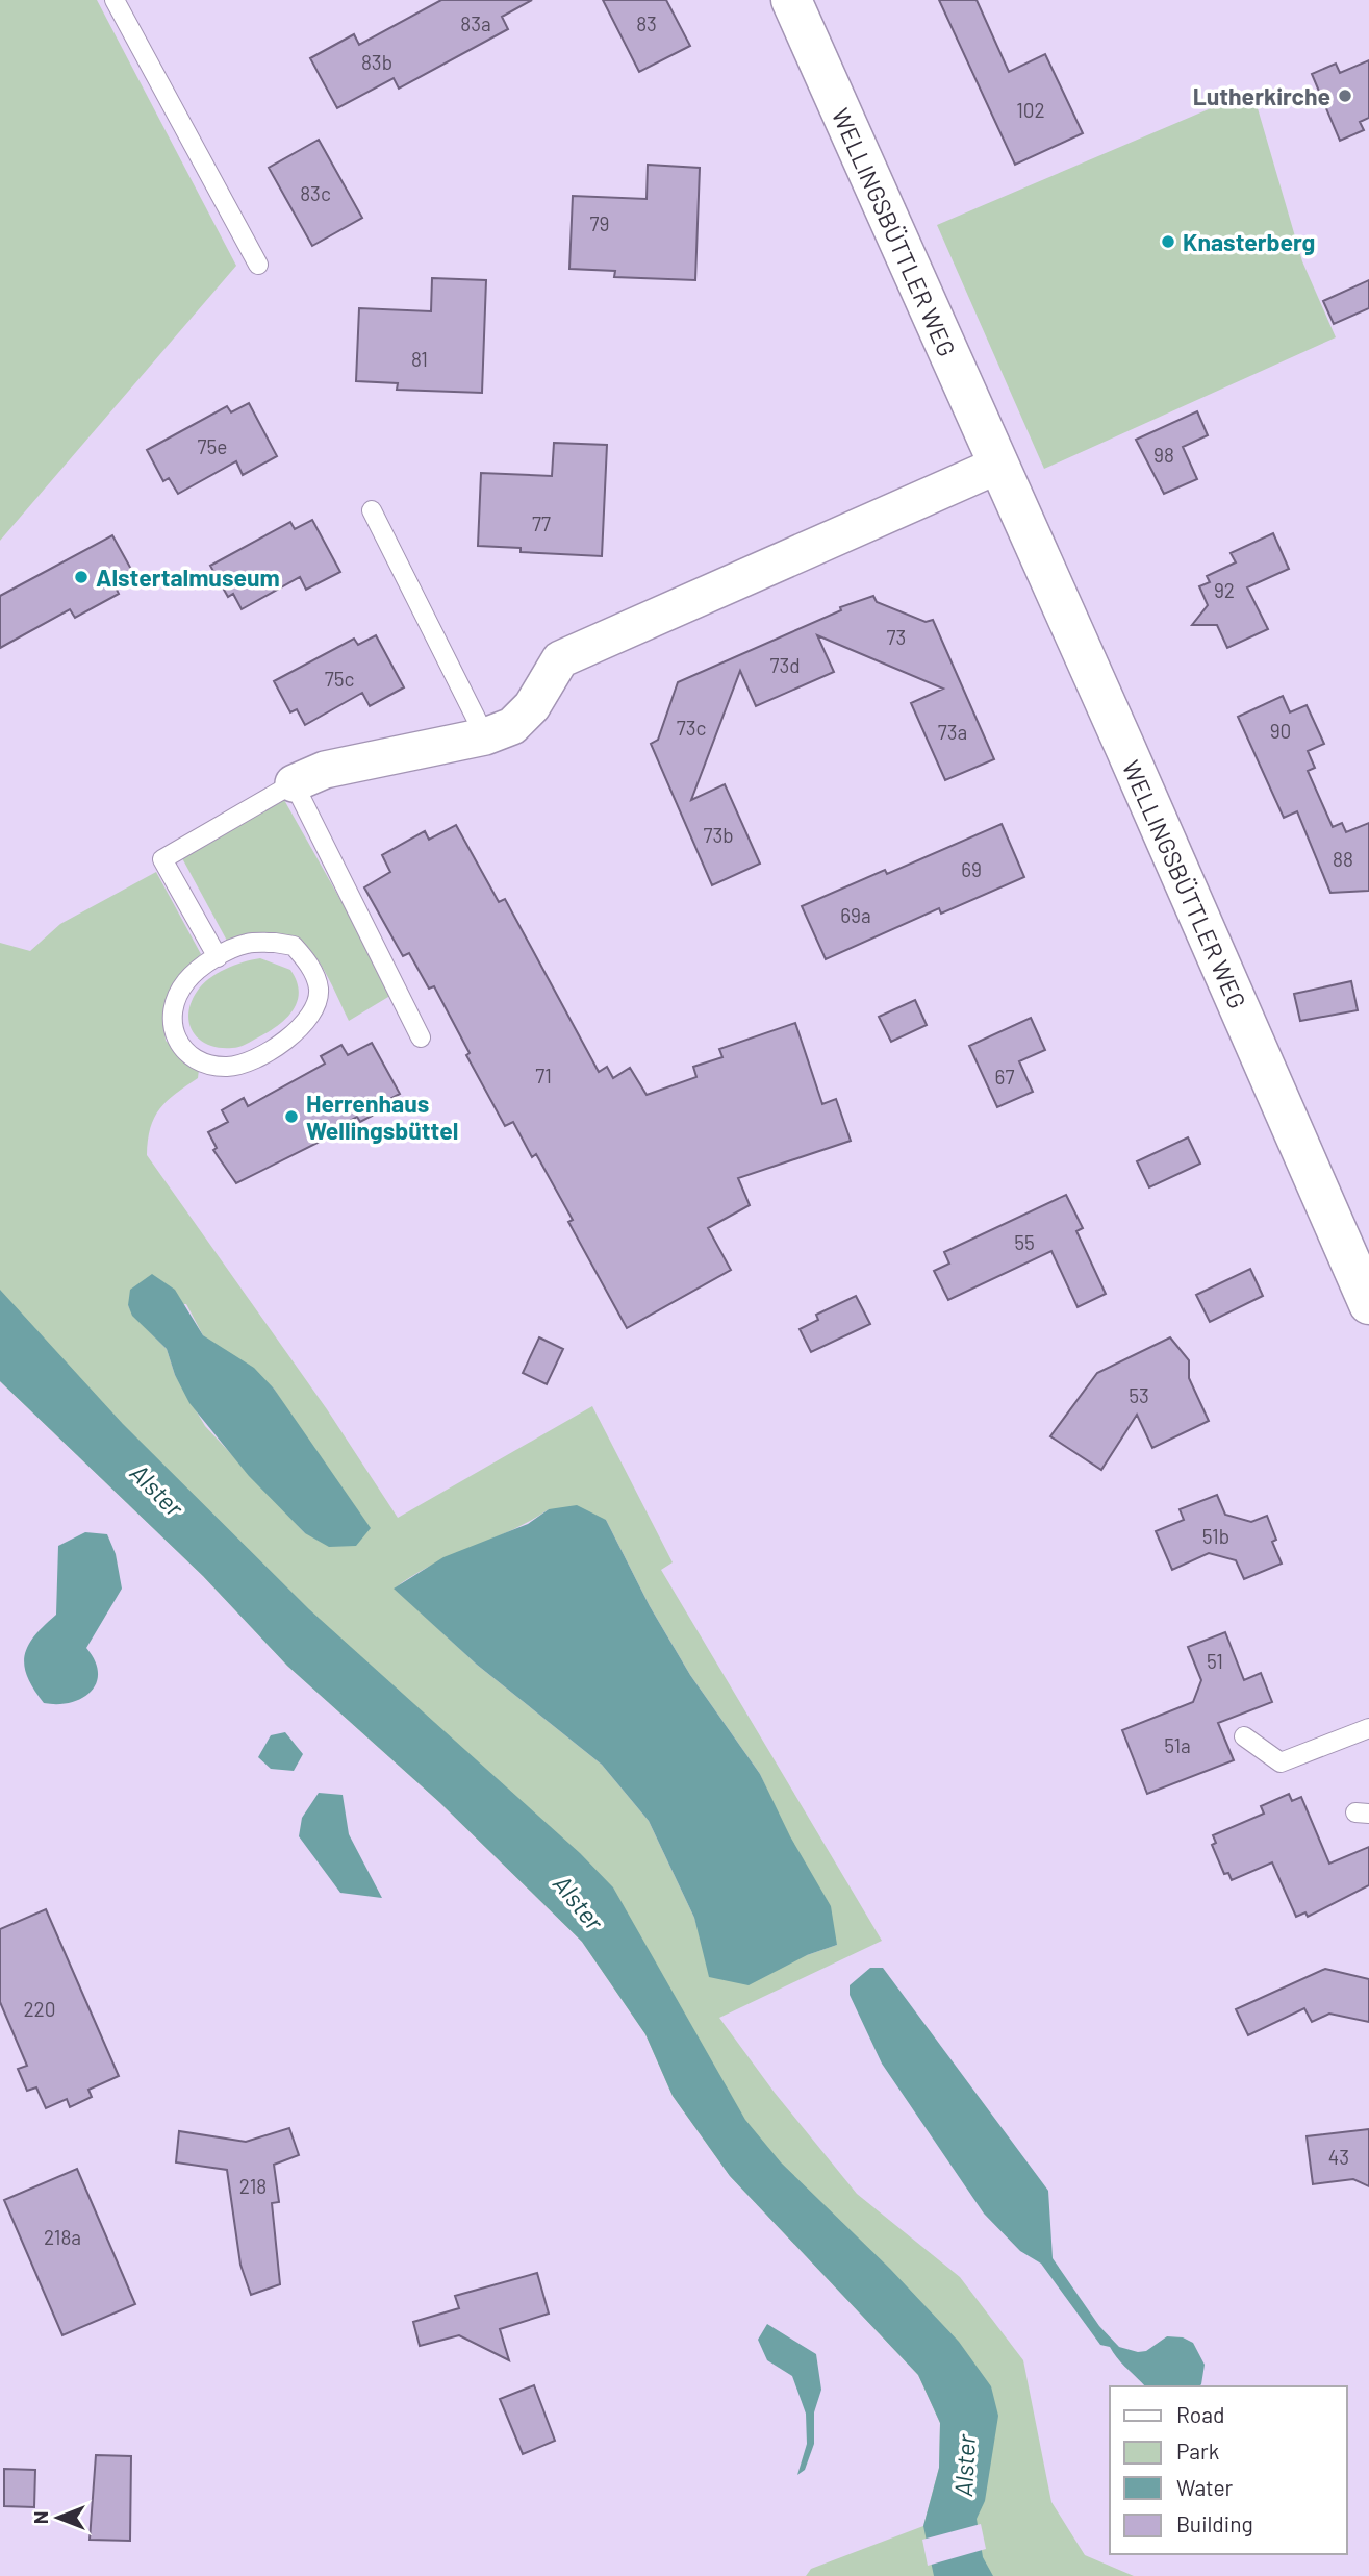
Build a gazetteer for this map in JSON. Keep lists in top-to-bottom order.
{
  "streets": {
    "main road": ["WELLINGSBÜTTLER WEG"]
  },
  "water": ["Alster"],
  "places": [
    "Lutherkirche",
    "Knasterberg",
    "Alstertalmuseum",
    "Herrenhaus Wellingsbüttel"
  ],
  "house_numbers": [
    "83a",
    "83",
    "83b",
    "102",
    "83c",
    "79",
    "81",
    "75e",
    "98",
    "77",
    "92",
    "73",
    "73d",
    "75c",
    "73c",
    "90",
    "73a",
    "73b",
    "88",
    "69",
    "69a",
    "71",
    "67",
    "55",
    "53",
    "51b",
    "51",
    "51a",
    "220",
    "43",
    "218",
    "218a"
  ],
  "legend": [
    "Road",
    "Park",
    "Water",
    "Building"
  ],
  "north": "left"
}
